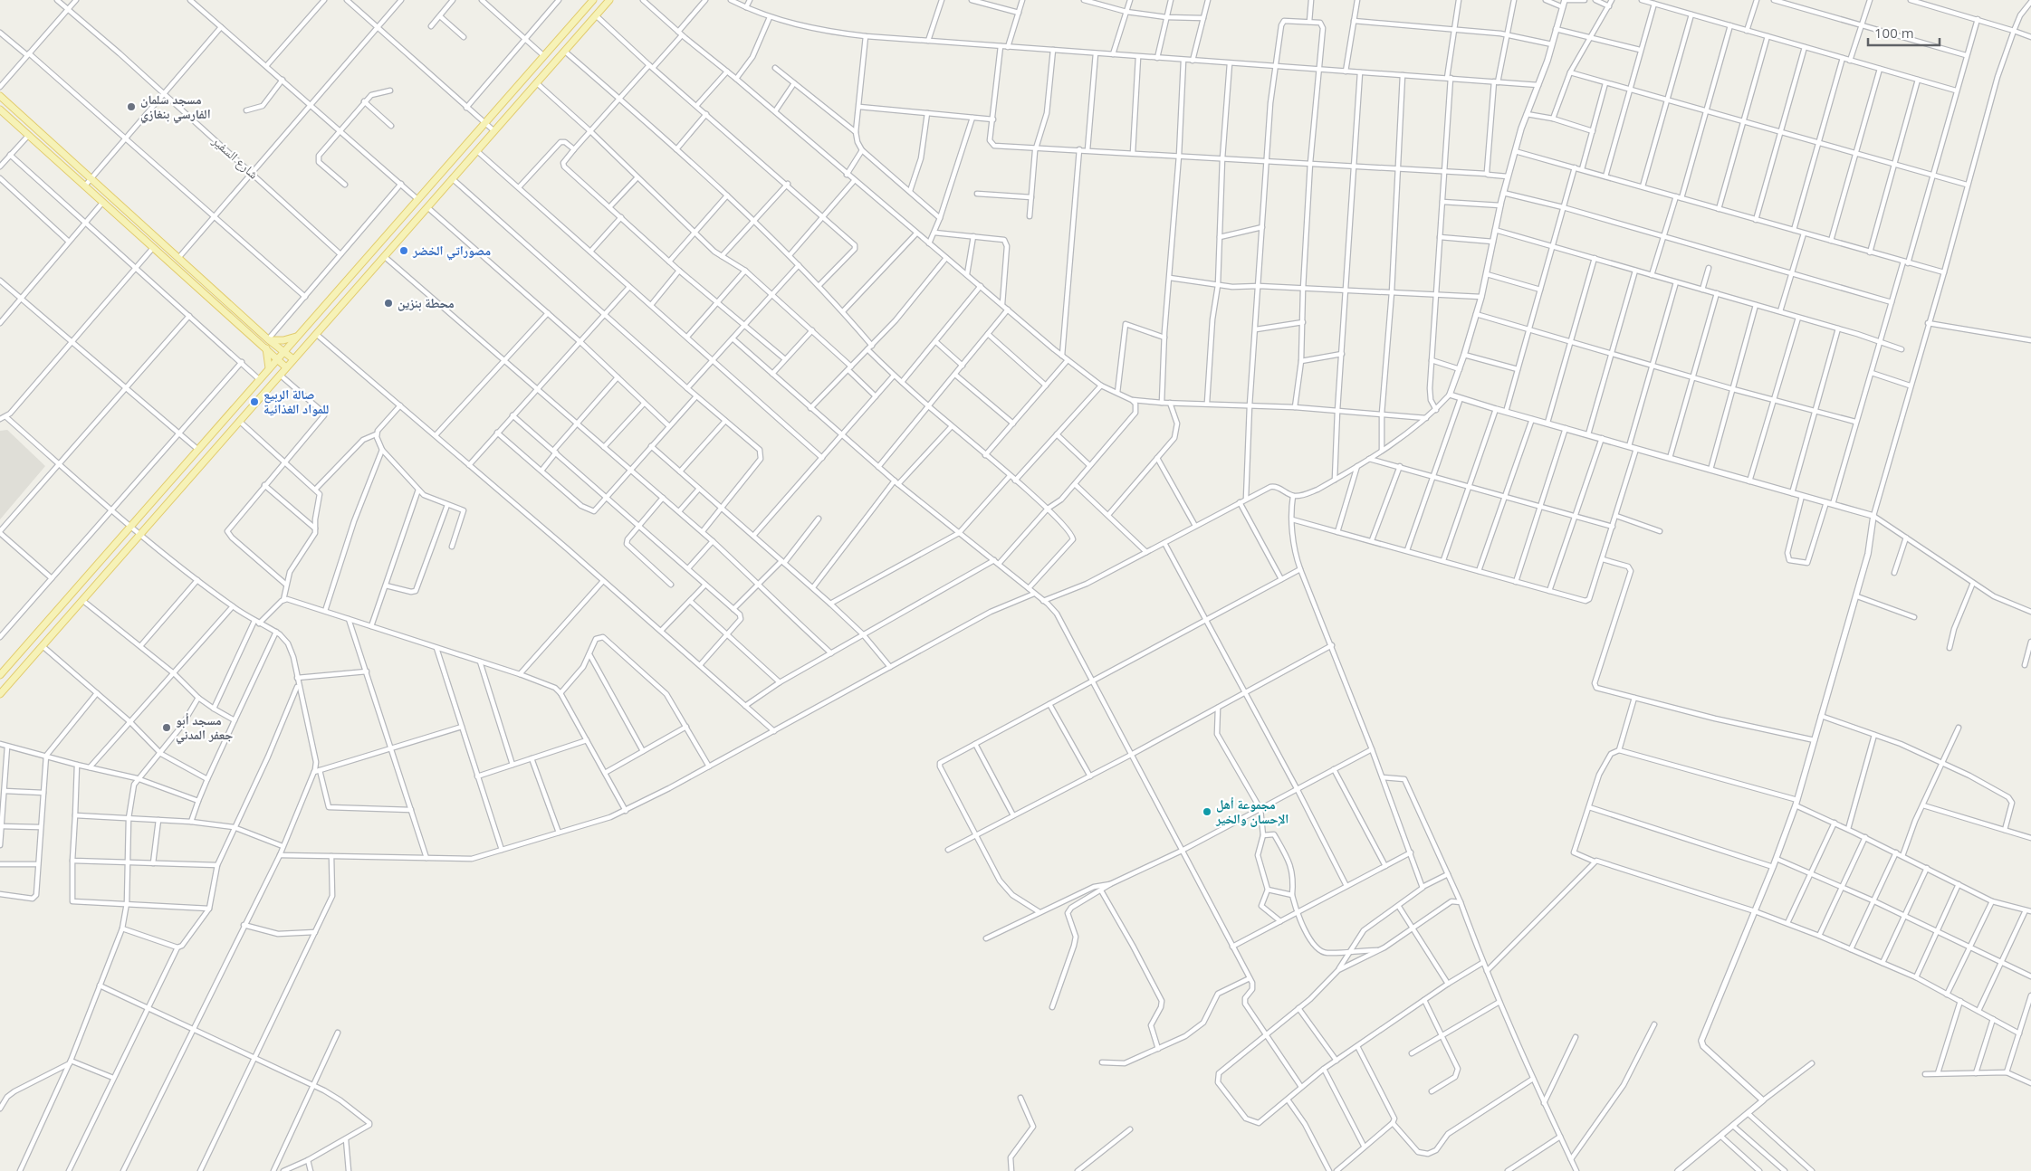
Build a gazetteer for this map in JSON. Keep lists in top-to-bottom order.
{
  "streets": {
    "street": ["شارع السفير"]
  },
  "places": [
    "مسجد سلمان الفارسي بنغازي",
    "مصوراتي الخضر",
    "محطة بنزين",
    "صالة الربيع للمواد الغذائية",
    "مسجد أبو جعفر المدني",
    "مجموعة أهل الإحسان والخير"
  ],
  "scale_bar": "100 m"
}
